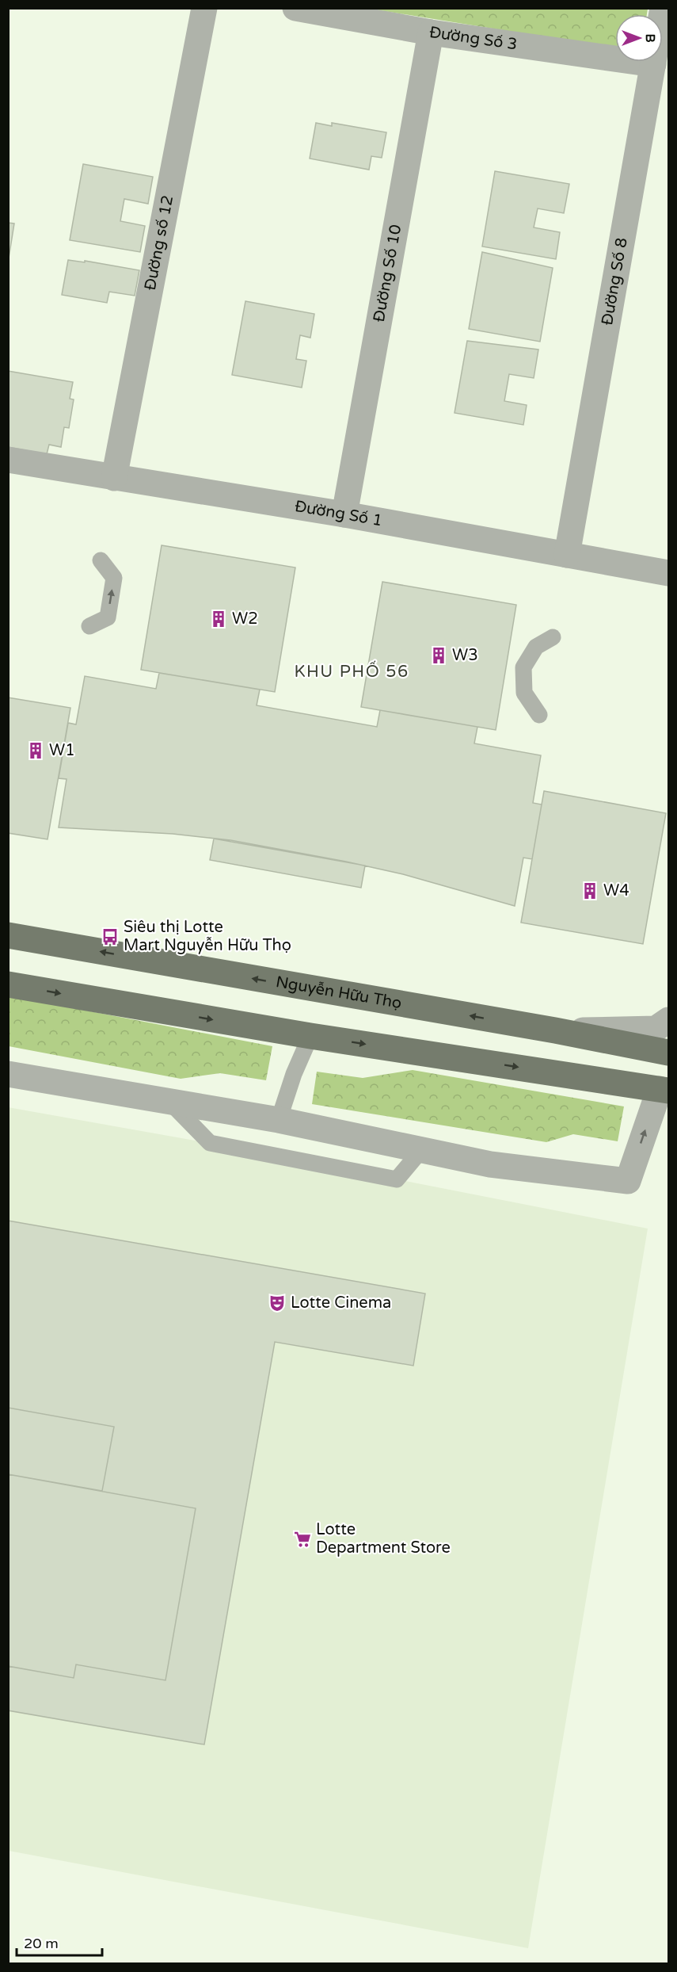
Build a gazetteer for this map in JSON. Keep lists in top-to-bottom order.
{
  "streets": {
    "main road": ["Nguyễn Hữu Thọ"],
    "street": [
      "Đường Số 3",
      "Đường số 12",
      "Đường Số 10",
      "Đường Số 8",
      "Đường Số 1"
    ]
  },
  "crossings": [
    ["Đường Số 3", "Đường Số 10"],
    ["Đường Số 3", "Đường Số 8"],
    ["Đường số 12", "Đường Số 1"],
    ["Đường Số 10", "Đường Số 1"],
    ["Đường Số 8", "Đường Số 1"]
  ],
  "districts": ["KHU PHỐ 56"],
  "places": {
    "building": [
      "W2",
      "W3",
      "W1",
      "W4"
    ],
    "bus stop": ["Siêu thị Lotte Mart Nguyễn Hữu Thọ"],
    "theatre": ["Lotte Cinema"],
    "supermarket": ["Lotte Department Store"]
  },
  "scale_bar": "20 m",
  "north": "right"
}
